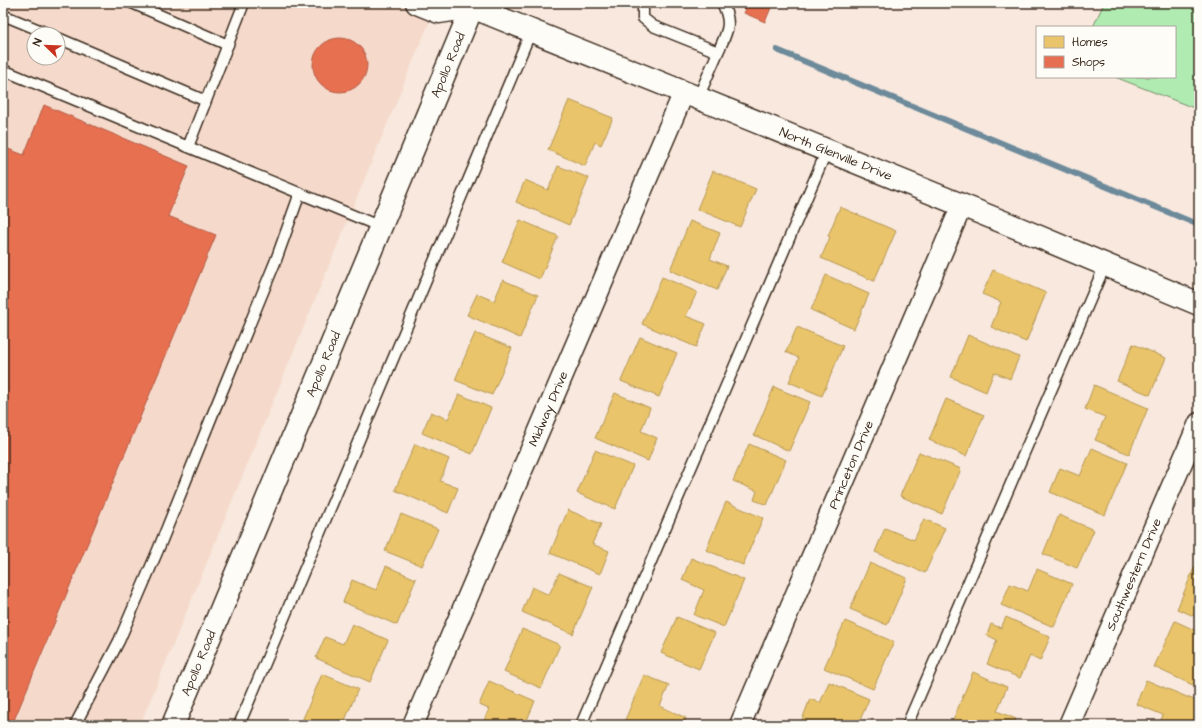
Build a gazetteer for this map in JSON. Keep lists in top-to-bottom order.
{
  "streets": {
    "street": [
      "Apollo Road",
      "North Glenville Drive",
      "Midway Drive",
      "Princeton Drive",
      "Southwestern Drive"
    ]
  },
  "crossings": [
    ["Apollo Road", "North Glenville Drive"],
    ["North Glenville Drive", "Midway Drive"],
    ["North Glenville Drive", "Princeton Drive"]
  ],
  "legend": ["Homes", "Shops"],
  "north": "top left"
}
